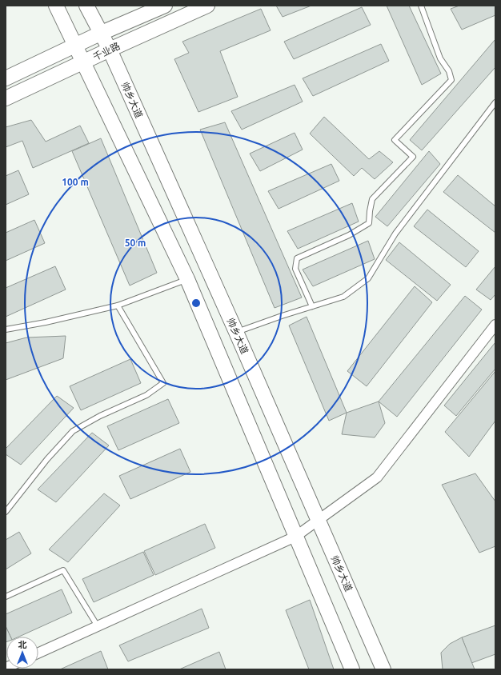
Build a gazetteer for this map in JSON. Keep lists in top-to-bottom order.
{
  "streets": {
    "main road": ["千业路", "帅乡大道"]
  },
  "crossings": [
    ["千业路", "帅乡大道"]
  ],
  "north": "top",
  "rings": ["100 m", "50 m"]
}
